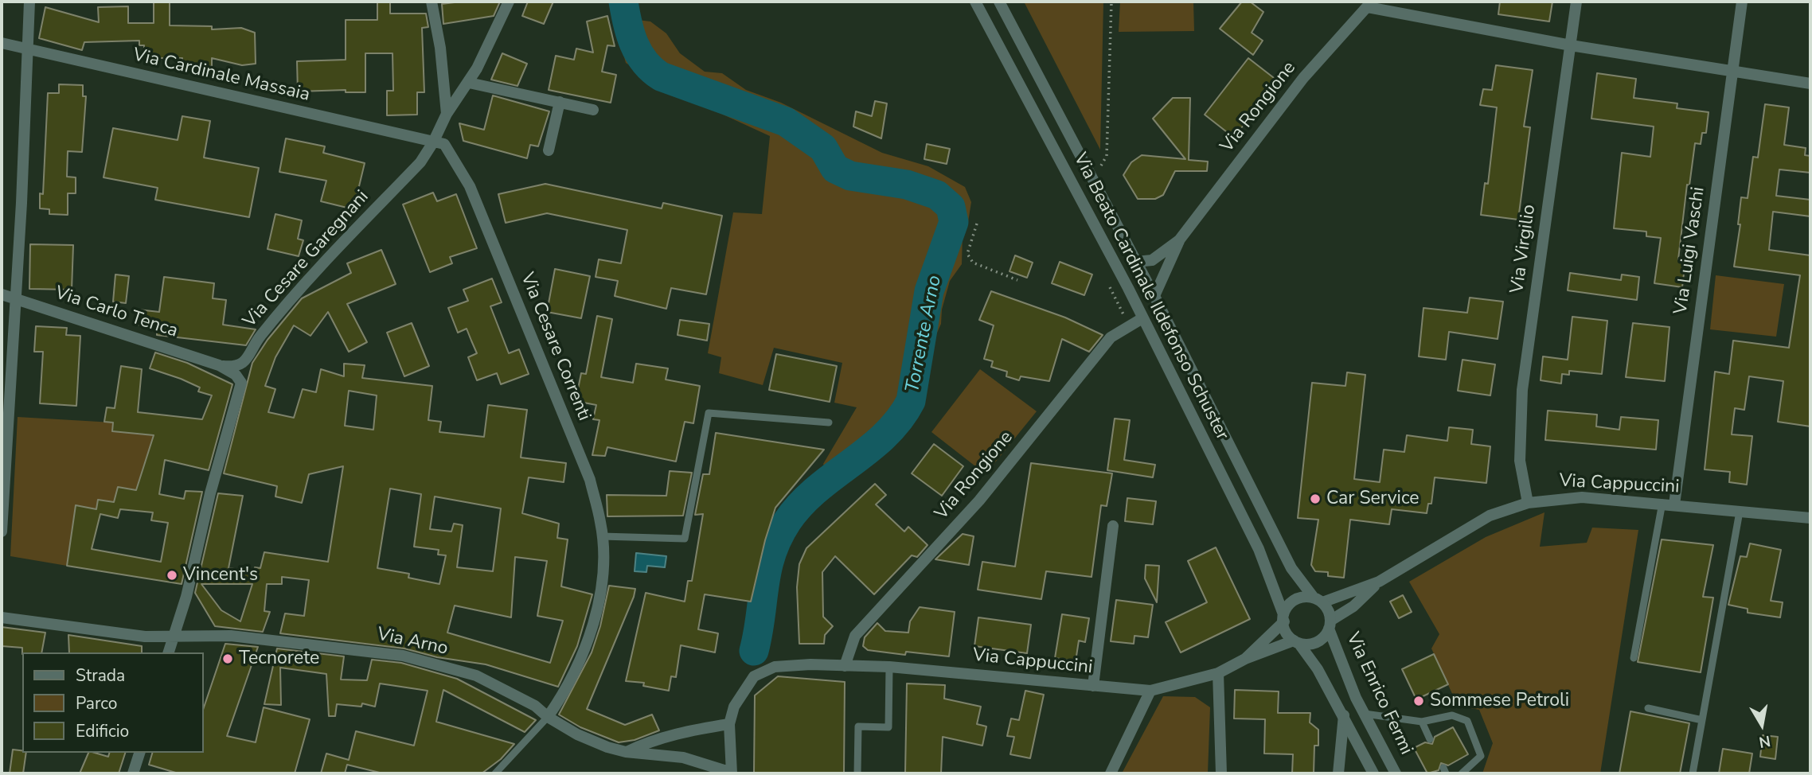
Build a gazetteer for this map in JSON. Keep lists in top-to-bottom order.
{
  "streets": {
    "street": [
      "Via Cardinale Massaia",
      "Via Rongione",
      "Via Virgilio",
      "Via Luigi Vaschi",
      "Via Cesare Garegnani",
      "Via Beato Cardinale Ildefonso Schuster",
      "Via Carlo Tenca",
      "Via Cesare Correnti",
      "Via Cappuccini",
      "Via Arno",
      "Via Enrico Fermi"
    ]
  },
  "crossings": [
    ["Via Cardinale Massaia", "Via Cesare Garegnani"],
    ["Via Cardinale Massaia", "Via Cesare Correnti"],
    ["Via Rongione", "Via Beato Cardinale Ildefonso Schuster"],
    ["Via Rongione", "Via Cappuccini"],
    ["Via Virgilio", "Via Cappuccini"],
    ["Via Luigi Vaschi", "Via Cappuccini"],
    ["Via Cesare Garegnani", "Via Carlo Tenca"],
    ["Via Cesare Garegnani", "Via Cesare Correnti"],
    ["Via Beato Cardinale Ildefonso Schuster", "Via Cappuccini"],
    ["Via Beato Cardinale Ildefonso Schuster", "Via Enrico Fermi"],
    ["Via Cesare Correnti", "Via Arno"],
    ["Via Cappuccini", "Via Enrico Fermi"]
  ],
  "water": ["Torrente Arno"],
  "places": [
    "Car Service",
    "Vincent's",
    "Tecnorete",
    "Sommese Petroli"
  ],
  "legend": ["Strada", "Parco", "Edificio"],
  "north": "bottom"
}
